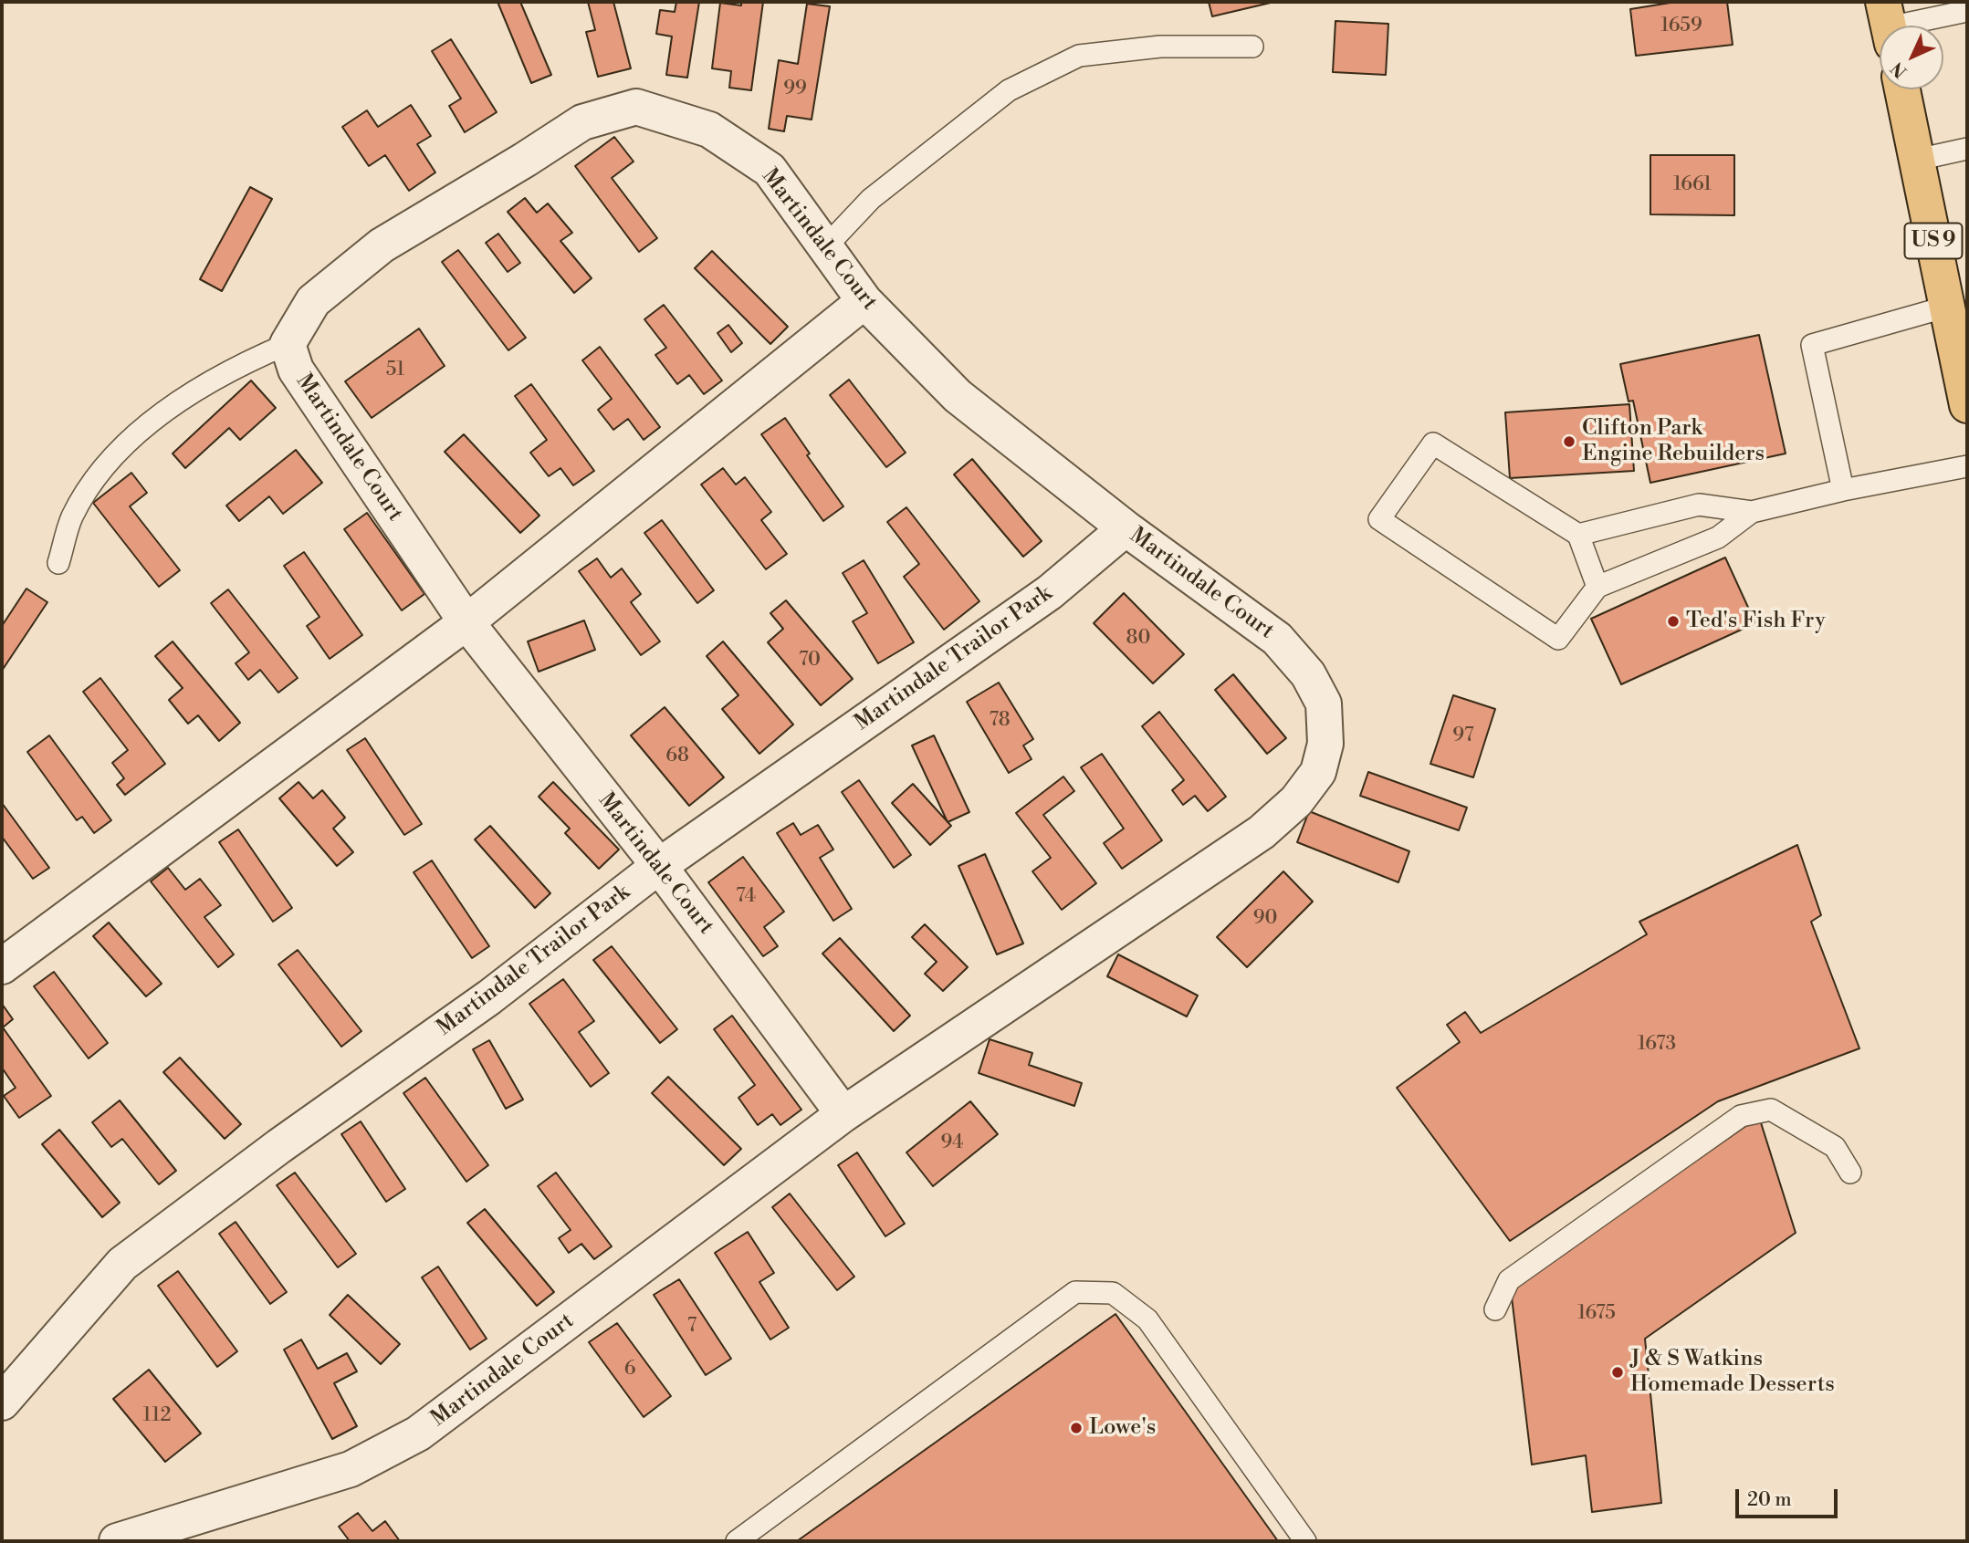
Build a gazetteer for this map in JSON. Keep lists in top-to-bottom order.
{
  "streets": {
    "main road": ["US 9"],
    "street": ["Martindale Court", "Martindale Trailor Park"]
  },
  "crossings": [
    ["Martindale Court", "Martindale Trailor Park"]
  ],
  "places": [
    "Clifton Park Engine Rebuilders",
    "Ted's Fish Fry",
    "J & S Watkins Homemade Desserts",
    "Lowe's"
  ],
  "house_numbers": [
    "1659",
    "99",
    "1661",
    "51",
    "80",
    "70",
    "78",
    "97",
    "68",
    "74",
    "90",
    "1673",
    "94",
    "1675",
    "7",
    "6",
    "112"
  ],
  "scale_bar": "20 m",
  "north": "bottom left"
}
